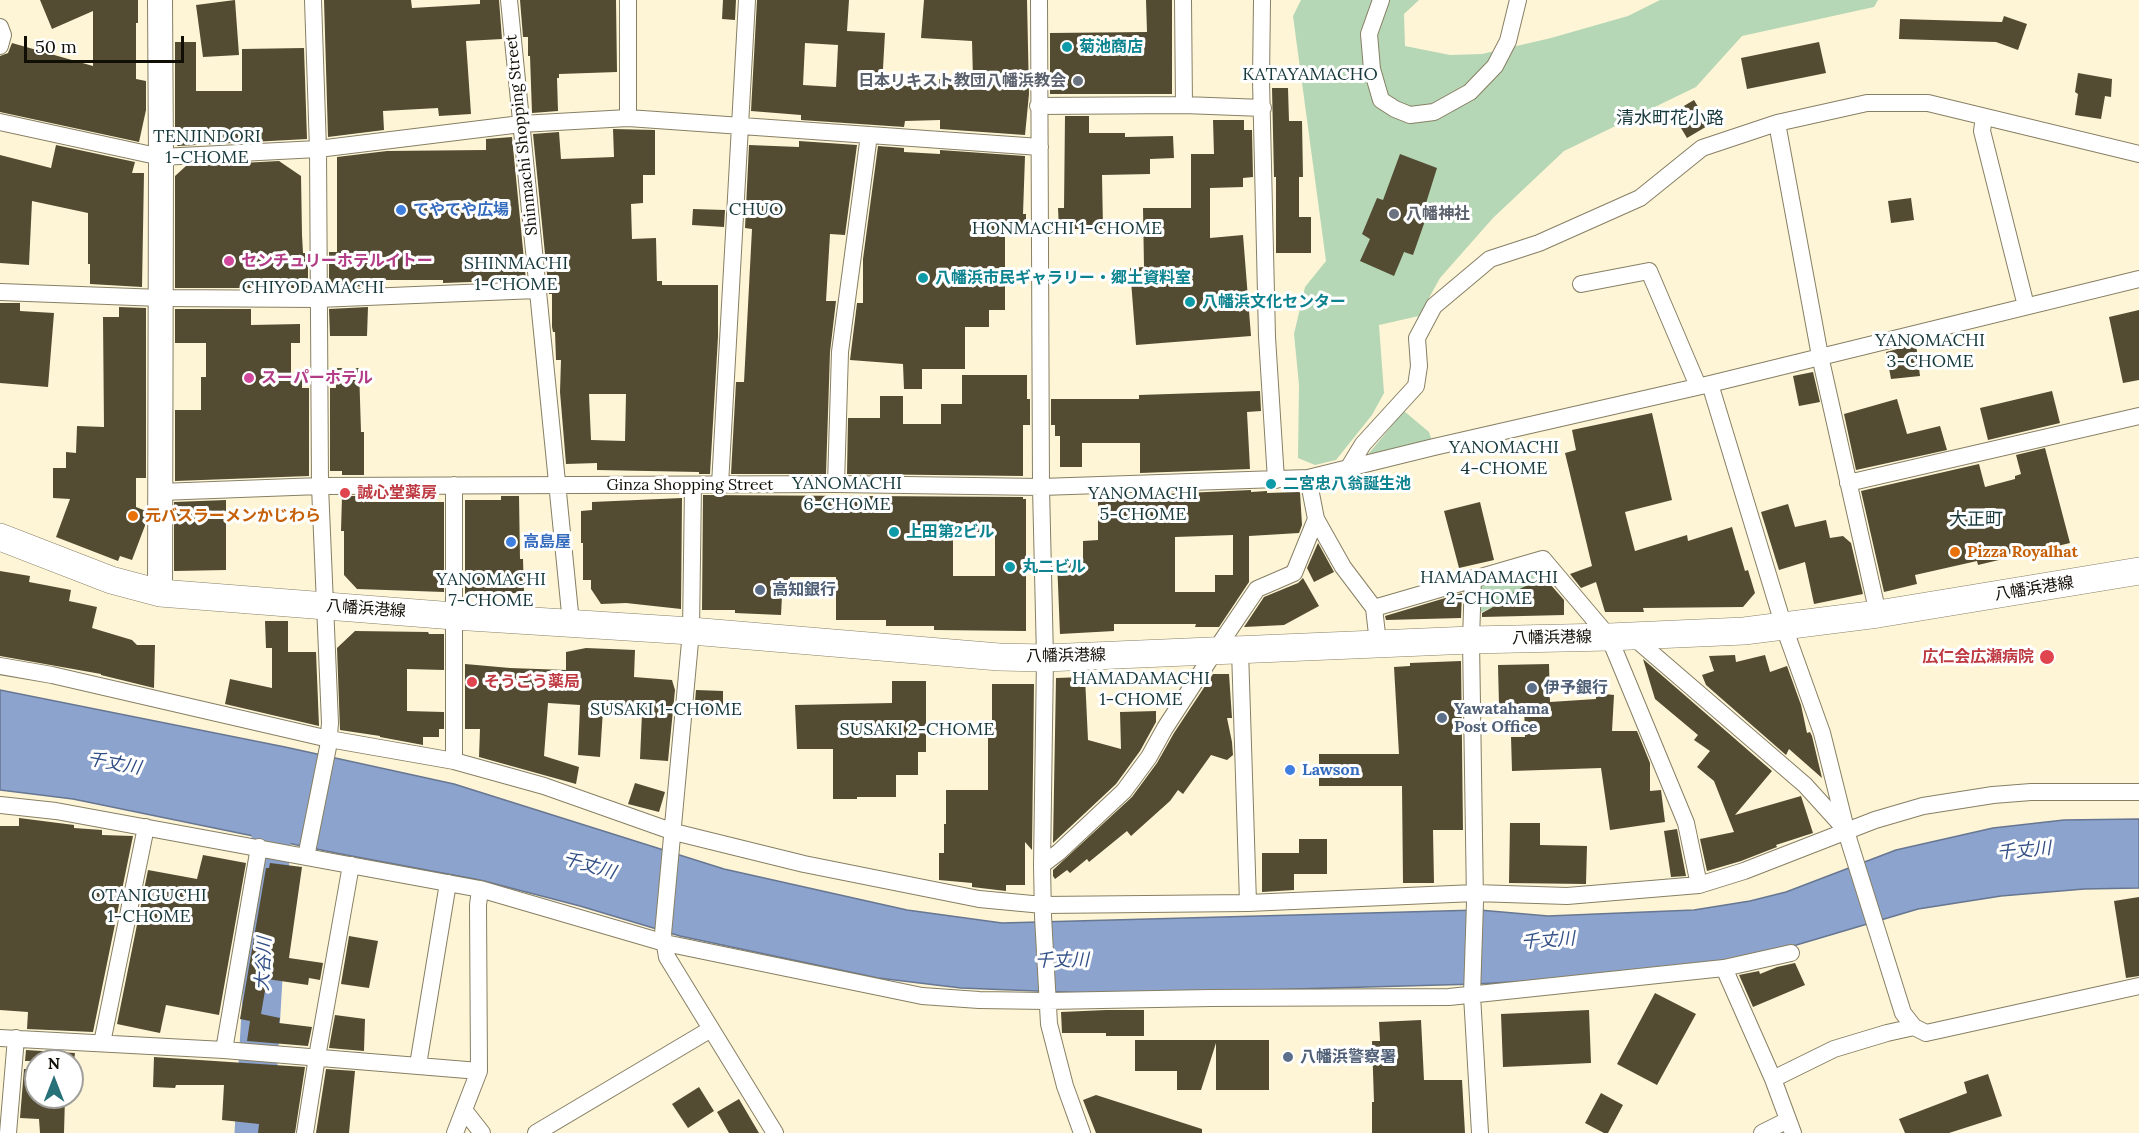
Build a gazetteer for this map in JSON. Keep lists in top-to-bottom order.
{
  "streets": {
    "main road": ["八幡浜港線"],
    "street": ["Shinmachi Shopping Street", "Ginza Shopping Street"]
  },
  "crossings": [
    ["Shinmachi Shopping Street", "Ginza Shopping Street"],
    ["Shinmachi Shopping Street", "八幡浜港線"]
  ],
  "districts": [
    "KATAYAMACHO",
    "清水町花小路",
    "TENJINDORI 1-CHOME",
    "CHUO",
    "HONMACHI 1-CHOME",
    "SHINMACHI 1-CHOME",
    "CHIYODAMACHI",
    "YANOMACHI 3-CHOME",
    "YANOMACHI 4-CHOME",
    "YANOMACHI 6-CHOME",
    "YANOMACHI 5-CHOME",
    "大正町",
    "HAMADAMACHI 2-CHOME",
    "YANOMACHI 7-CHOME",
    "HAMADAMACHI 1-CHOME",
    "SUSAKI 1-CHOME",
    "SUSAKI 2-CHOME",
    "OTANIGUCHI 1-CHOME"
  ],
  "water": ["千丈川", "大谷川"],
  "places": [
    "菊池商店",
    "日本リキスト教団八幡浜教会",
    "てやてや広場",
    "八幡神社",
    "センチュリーホテルイトー",
    "八幡浜市民ギャラリー・郷土資料室",
    "八幡浜文化センター",
    "スーパーホテル",
    "二宮忠八翁誕生池",
    "誠心堂薬房",
    "元バスラーメンかじわら",
    "上田第2ビル",
    "高島屋",
    "Pizza Royalhat",
    "丸二ビル",
    "高知銀行",
    "広仁会広瀬病院",
    "そうごう薬局",
    "伊予銀行",
    "Yawatahama Post Office",
    "Lawson",
    "八幡浜警察署"
  ],
  "scale_bar": "50 m",
  "north": "top"
}
